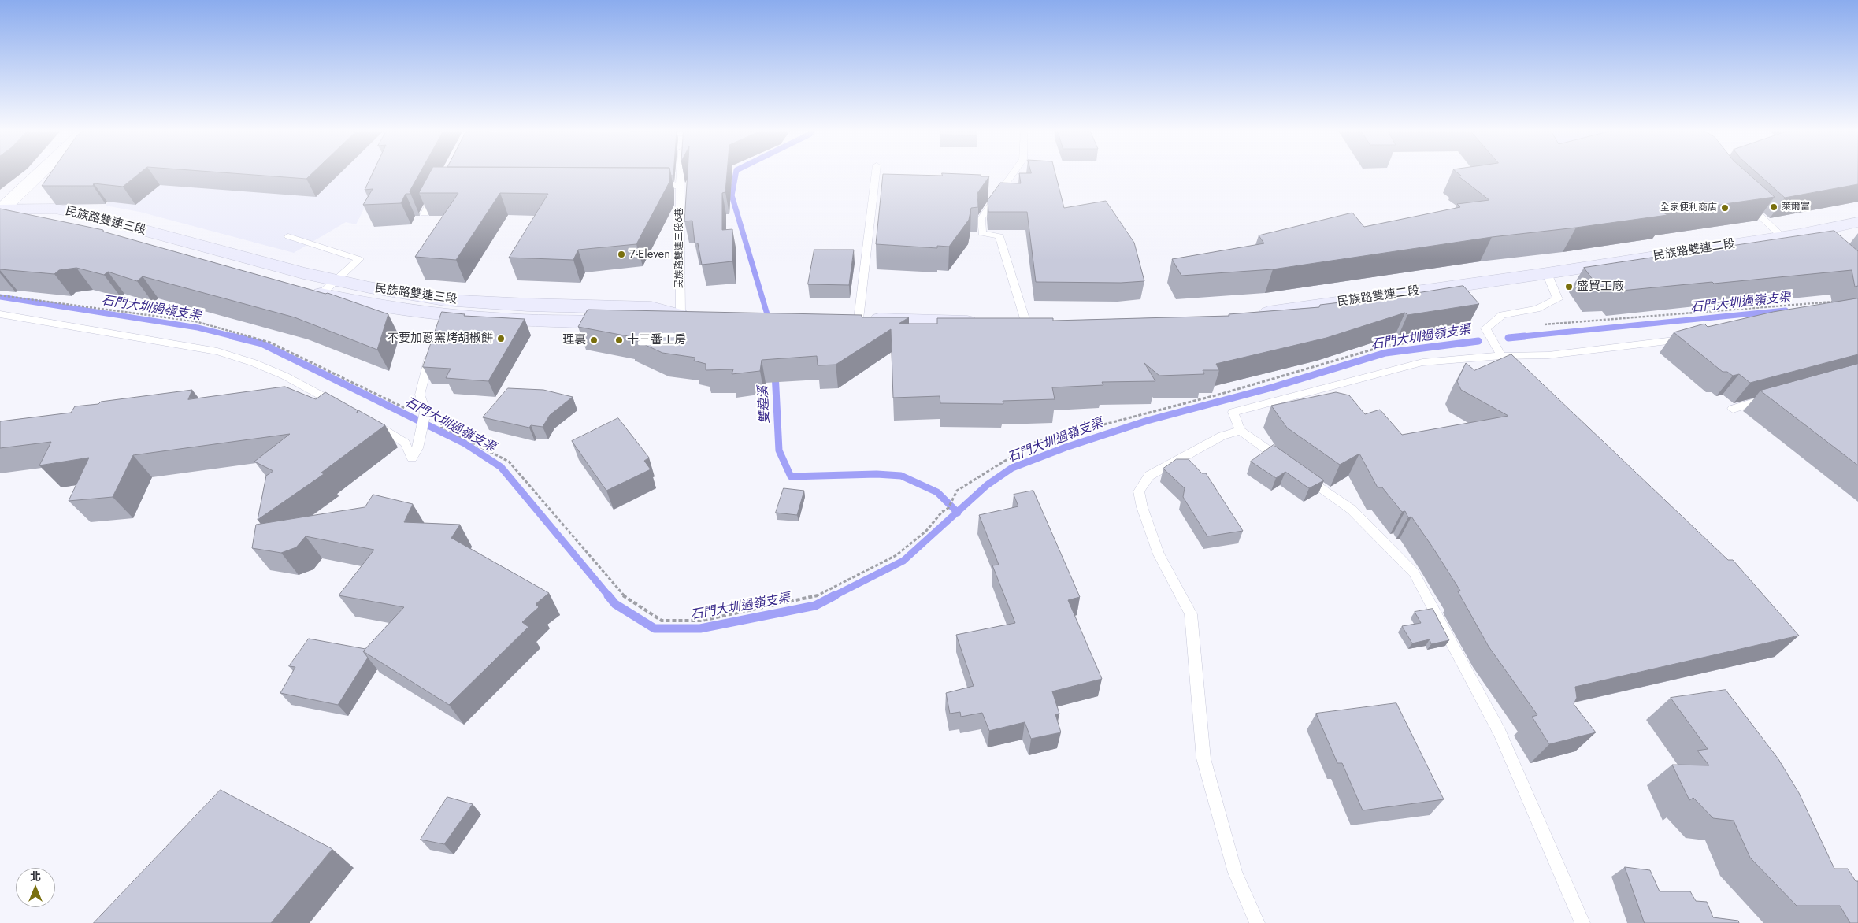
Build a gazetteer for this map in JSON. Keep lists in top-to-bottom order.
{
  "streets": {
    "main road": ["民族路雙連三段", "民族路雙連二段"],
    "lane": ["民族路雙連三段6巷"]
  },
  "crossings": [
    ["民族路雙連三段", "民族路雙連三段6巷"]
  ],
  "water": ["石門大圳過嶺支渠", "雙連溪"],
  "places": [
    "萊爾富",
    "全家便利商店",
    "7-Eleven",
    "盛貿工廠",
    "不要加蔥窯烤胡椒餅",
    "理裏",
    "十三番工房"
  ],
  "north": "top"
}
